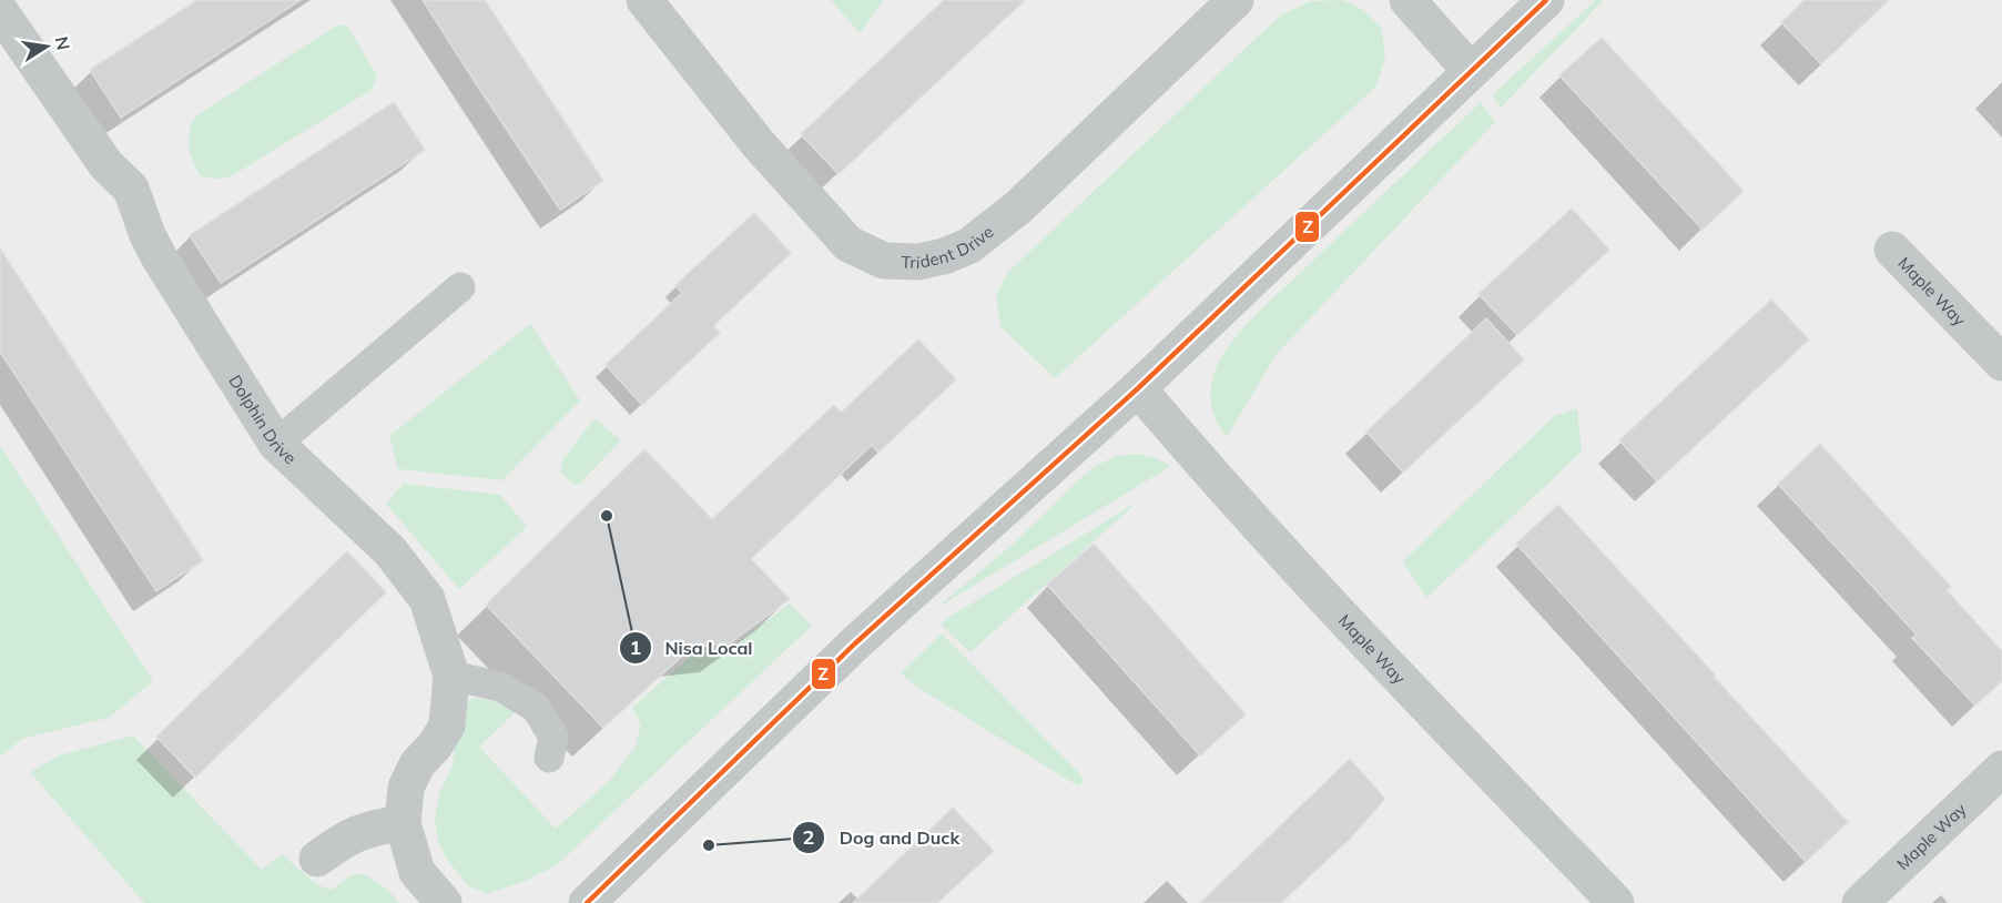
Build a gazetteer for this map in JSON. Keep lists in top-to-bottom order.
{
  "streets": {
    "street": ["Trident Drive", "Maple Way", "Dolphin Drive"]
  },
  "places": ["Nisa Local", "Dog and Duck"],
  "lines": ["transit line Z"],
  "north": "right"
}
